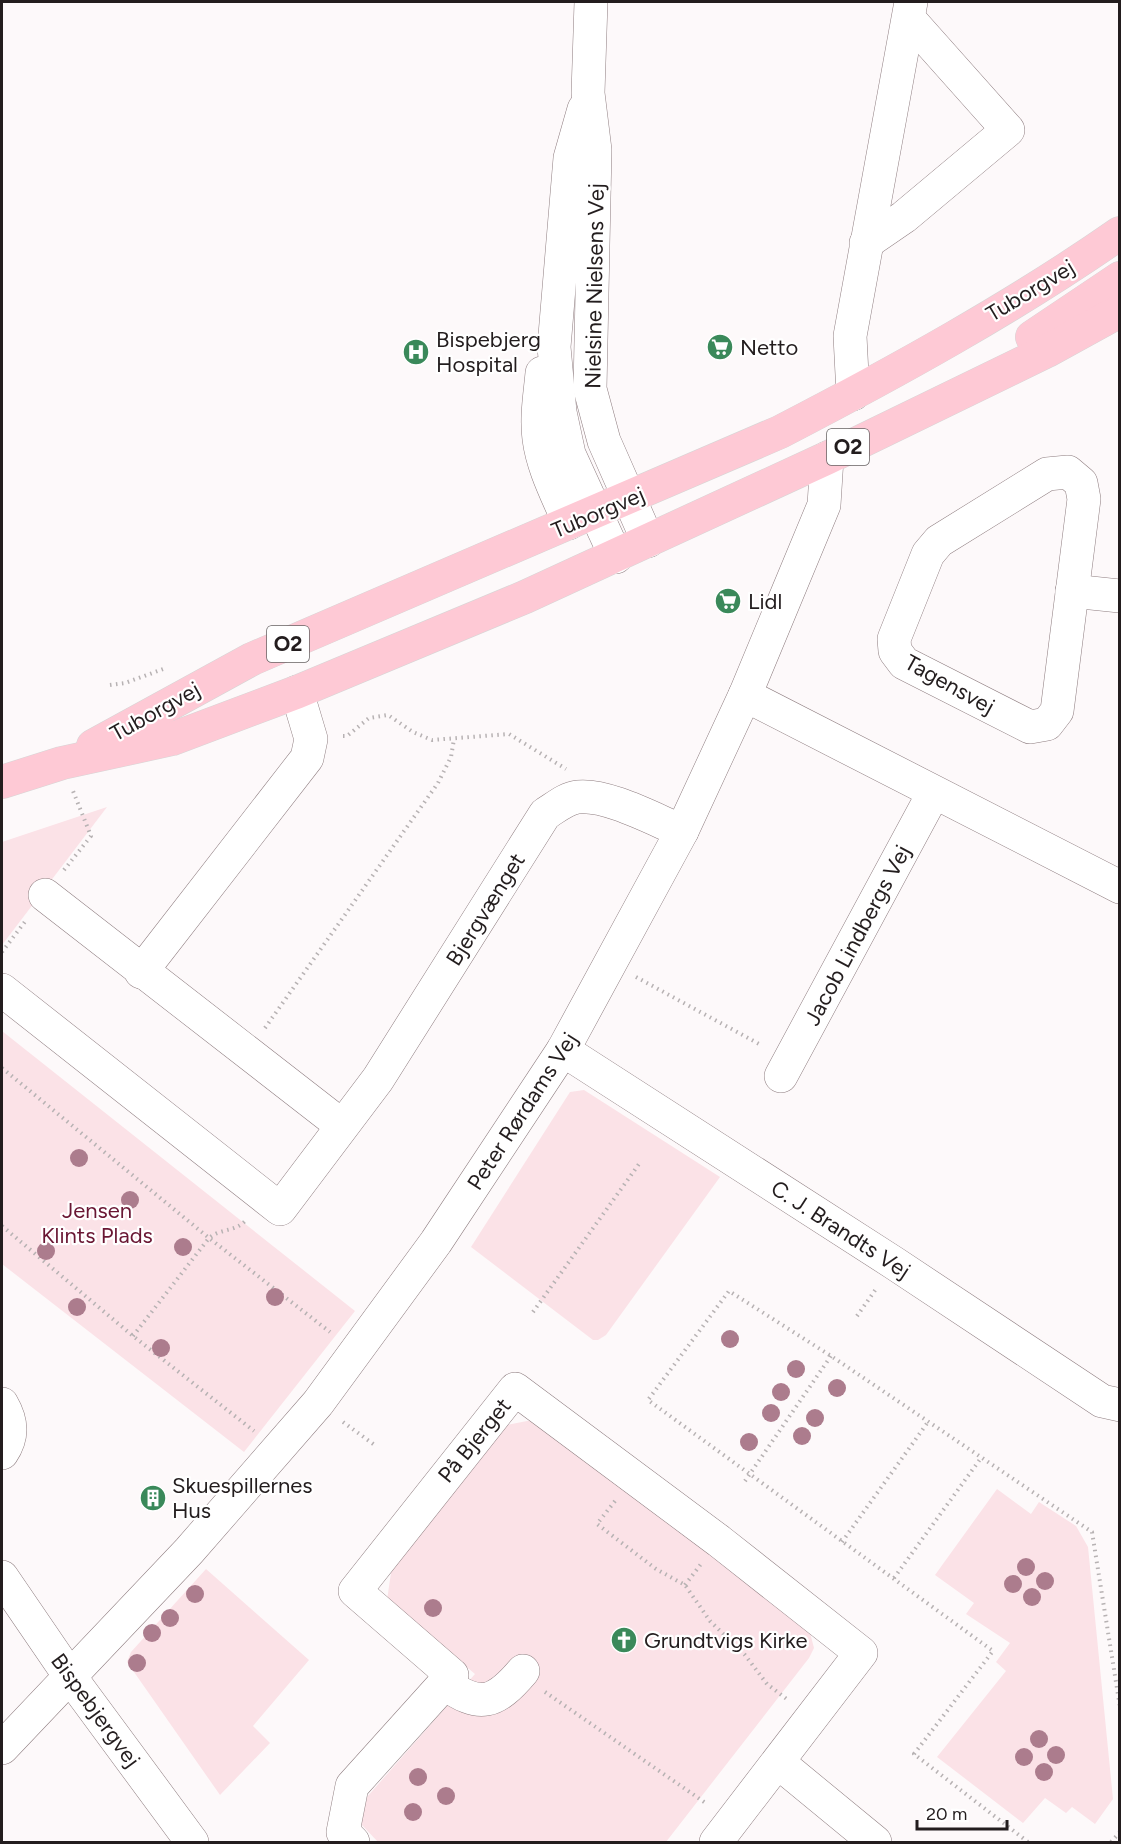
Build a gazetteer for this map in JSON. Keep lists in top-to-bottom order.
{
  "streets": {
    "main road": ["Tuborgvej", "O2"],
    "street": [
      "Nielsine Nielsens Vej",
      "Tagensvej",
      "Bjergvænget",
      "Jacob Lindbergs Vej",
      "Peter Rørdams Vej",
      "C. J. Brandts Vej",
      "På Bjerget",
      "Bispebjergvej"
    ]
  },
  "crossings": [
    ["Nielsine Nielsens Vej", "Tuborgvej"],
    ["Tuborgvej", "Peter Rørdams Vej"],
    ["Peter Rørdams Vej", "C. J. Brandts Vej"],
    ["Peter Rørdams Vej", "Bispebjergvej"]
  ],
  "parks": ["Jensen Klints Plads"],
  "places": {
    "supermarket": ["Netto", "Lidl"],
    "hospital": ["Bispebjerg Hospital"],
    "building": ["Skuespillernes Hus"],
    "church": ["Grundtvigs Kirke"]
  },
  "scale_bar": "20 m"
}
